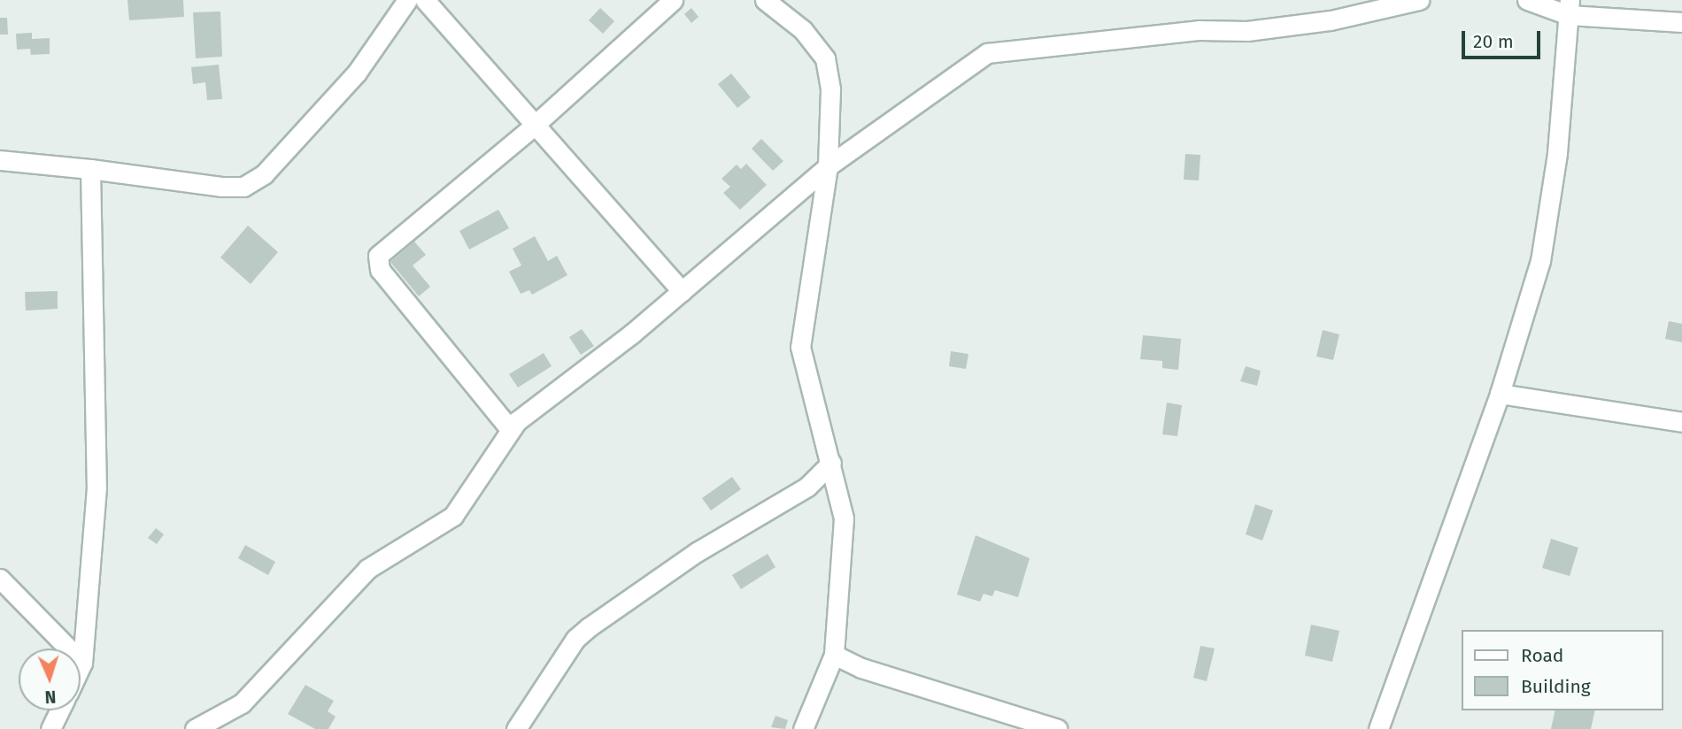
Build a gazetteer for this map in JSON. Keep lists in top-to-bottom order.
{
  "legend": ["Road", "Building"],
  "scale_bar": "20 m",
  "north": "bottom"
}
